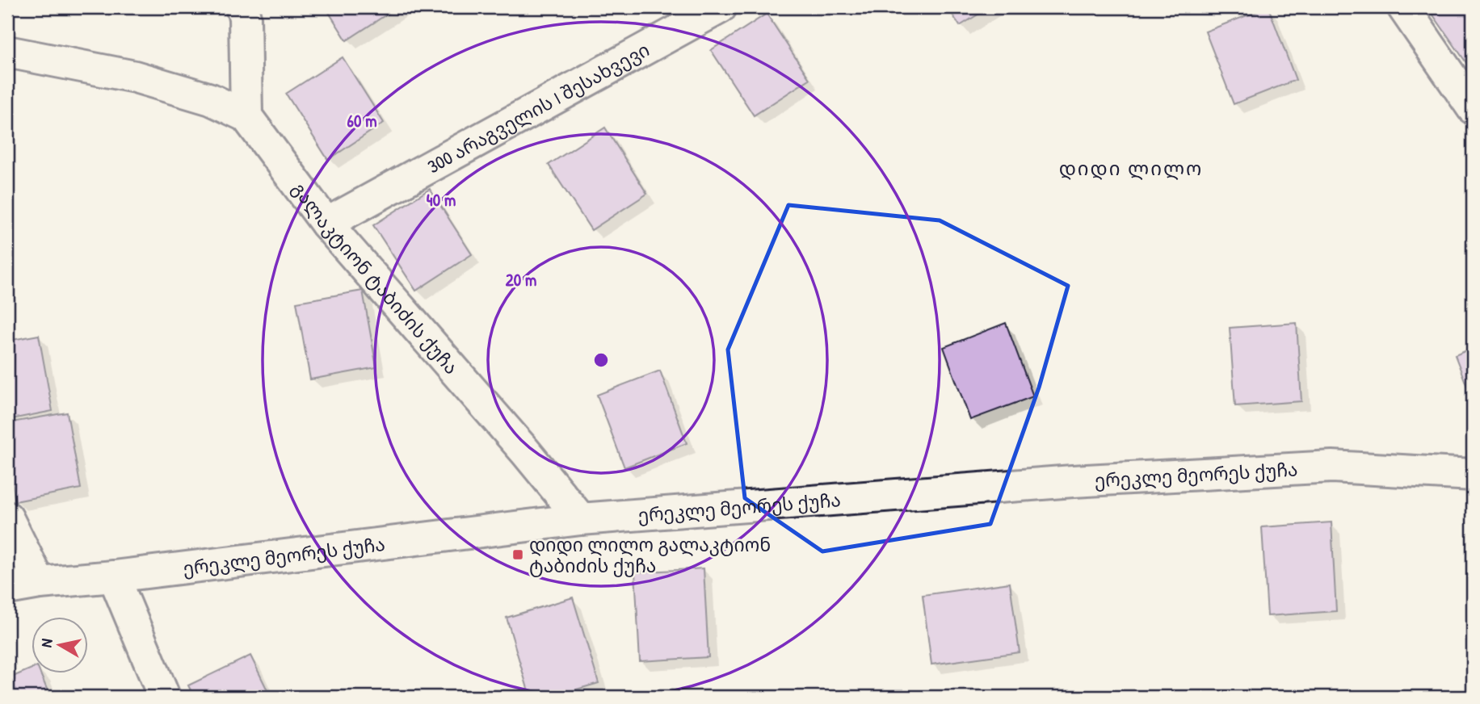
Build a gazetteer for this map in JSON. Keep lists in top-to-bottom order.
{
  "streets": {
    "street": ["300 არაგველის I შესახვევი", "გალაკტიონ ტაბიძის ქუჩა", "ერეკლე მეორეს ქუჩა"]
  },
  "crossings": [
    ["300 არაგველის I შესახვევი", "გალაკტიონ ტაბიძის ქუჩა"],
    ["გალაკტიონ ტაბიძის ქუჩა", "ერეკლე მეორეს ქუჩა"]
  ],
  "districts": ["დიდი ლილო"],
  "places": {
    "transit": ["დიდი ლილო გალაკტიონ ტაბიძის ქუჩა"]
  },
  "north": "left",
  "rings": ["60 m", "40 m", "20 m"]
}
